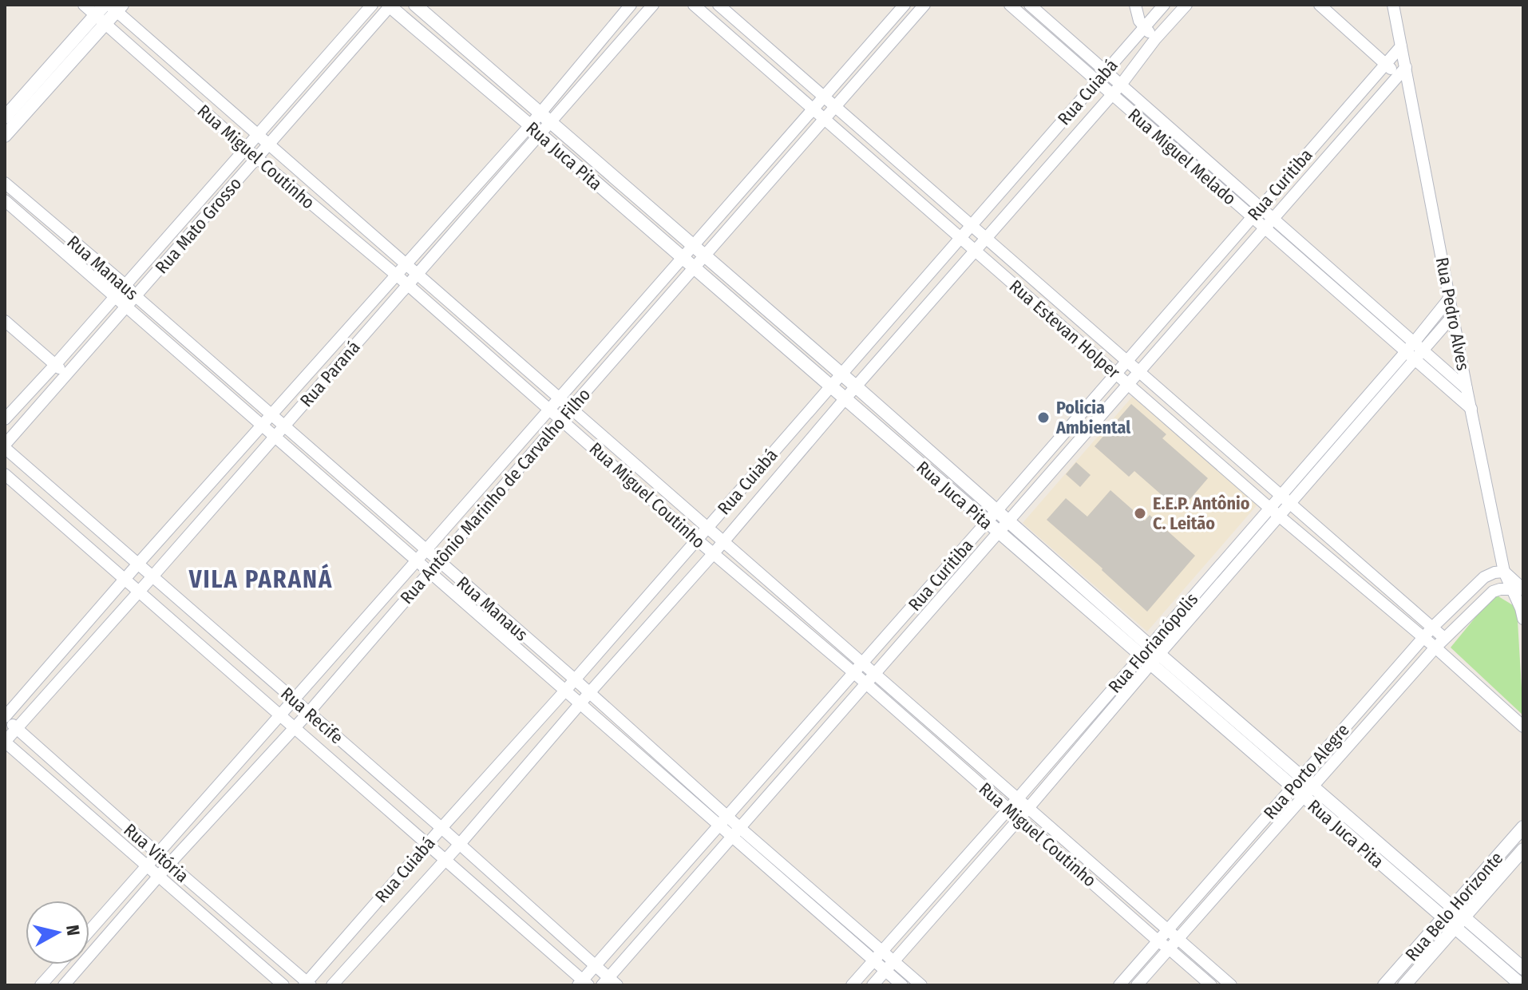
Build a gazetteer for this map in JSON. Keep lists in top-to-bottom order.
{
  "streets": {
    "street": [
      "Rua Cuiabá",
      "Rua Juca Pita",
      "Rua Miguel Coutinho",
      "Rua Miguel Melado",
      "Rua Curitiba",
      "Rua Mato Grosso",
      "Rua Manaus",
      "Rua Pedro Alves",
      "Rua Estevan Holper",
      "Rua Paraná",
      "Rua Antônio Marinho de Carvalho Filho",
      "Rua Florianópolis",
      "Rua Recife",
      "Rua Porto Alegre",
      "Rua Vitória",
      "Rua Belo Horizonte"
    ]
  },
  "crossings": [
    ["Rua Cuiabá", "Rua Juca Pita"],
    ["Rua Cuiabá", "Rua Miguel Coutinho"],
    ["Rua Cuiabá", "Rua Miguel Melado"],
    ["Rua Cuiabá", "Rua Manaus"],
    ["Rua Cuiabá", "Rua Estevan Holper"],
    ["Rua Cuiabá", "Rua Recife"],
    ["Rua Cuiabá", "Rua Vitória"],
    ["Rua Juca Pita", "Rua Curitiba"],
    ["Rua Juca Pita", "Rua Mato Grosso"],
    ["Rua Juca Pita", "Rua Paraná"],
    ["Rua Juca Pita", "Rua Antônio Marinho de Carvalho Filho"],
    ["Rua Juca Pita", "Rua Florianópolis"],
    ["Rua Juca Pita", "Rua Porto Alegre"],
    ["Rua Juca Pita", "Rua Belo Horizonte"],
    ["Rua Miguel Coutinho", "Rua Curitiba"],
    ["Rua Miguel Coutinho", "Rua Mato Grosso"],
    ["Rua Miguel Coutinho", "Rua Paraná"],
    ["Rua Miguel Coutinho", "Rua Antônio Marinho de Carvalho Filho"],
    ["Rua Miguel Coutinho", "Rua Florianópolis"],
    ["Rua Miguel Coutinho", "Rua Porto Alegre"],
    ["Rua Miguel Melado", "Rua Curitiba"],
    ["Rua Miguel Melado", "Rua Pedro Alves"],
    ["Rua Miguel Melado", "Rua Florianópolis"],
    ["Rua Curitiba", "Rua Manaus"],
    ["Rua Curitiba", "Rua Pedro Alves"],
    ["Rua Curitiba", "Rua Estevan Holper"],
    ["Rua Curitiba", "Rua Recife"],
    ["Rua Mato Grosso", "Rua Manaus"],
    ["Rua Mato Grosso", "Rua Recife"],
    ["Rua Manaus", "Rua Paraná"],
    ["Rua Manaus", "Rua Antônio Marinho de Carvalho Filho"],
    ["Rua Manaus", "Rua Florianópolis"],
    ["Rua Pedro Alves", "Rua Florianópolis"],
    ["Rua Pedro Alves", "Rua Porto Alegre"],
    ["Rua Estevan Holper", "Rua Antônio Marinho de Carvalho Filho"],
    ["Rua Estevan Holper", "Rua Florianópolis"],
    ["Rua Estevan Holper", "Rua Porto Alegre"],
    ["Rua Paraná", "Rua Recife"],
    ["Rua Paraná", "Rua Vitória"],
    ["Rua Antônio Marinho de Carvalho Filho", "Rua Recife"],
    ["Rua Antônio Marinho de Carvalho Filho", "Rua Vitória"]
  ],
  "districts": ["VILA PARANÁ"],
  "places": ["Policia Ambiental", "E.E.P. Antônio C. Leitão"],
  "north": "right"
}
